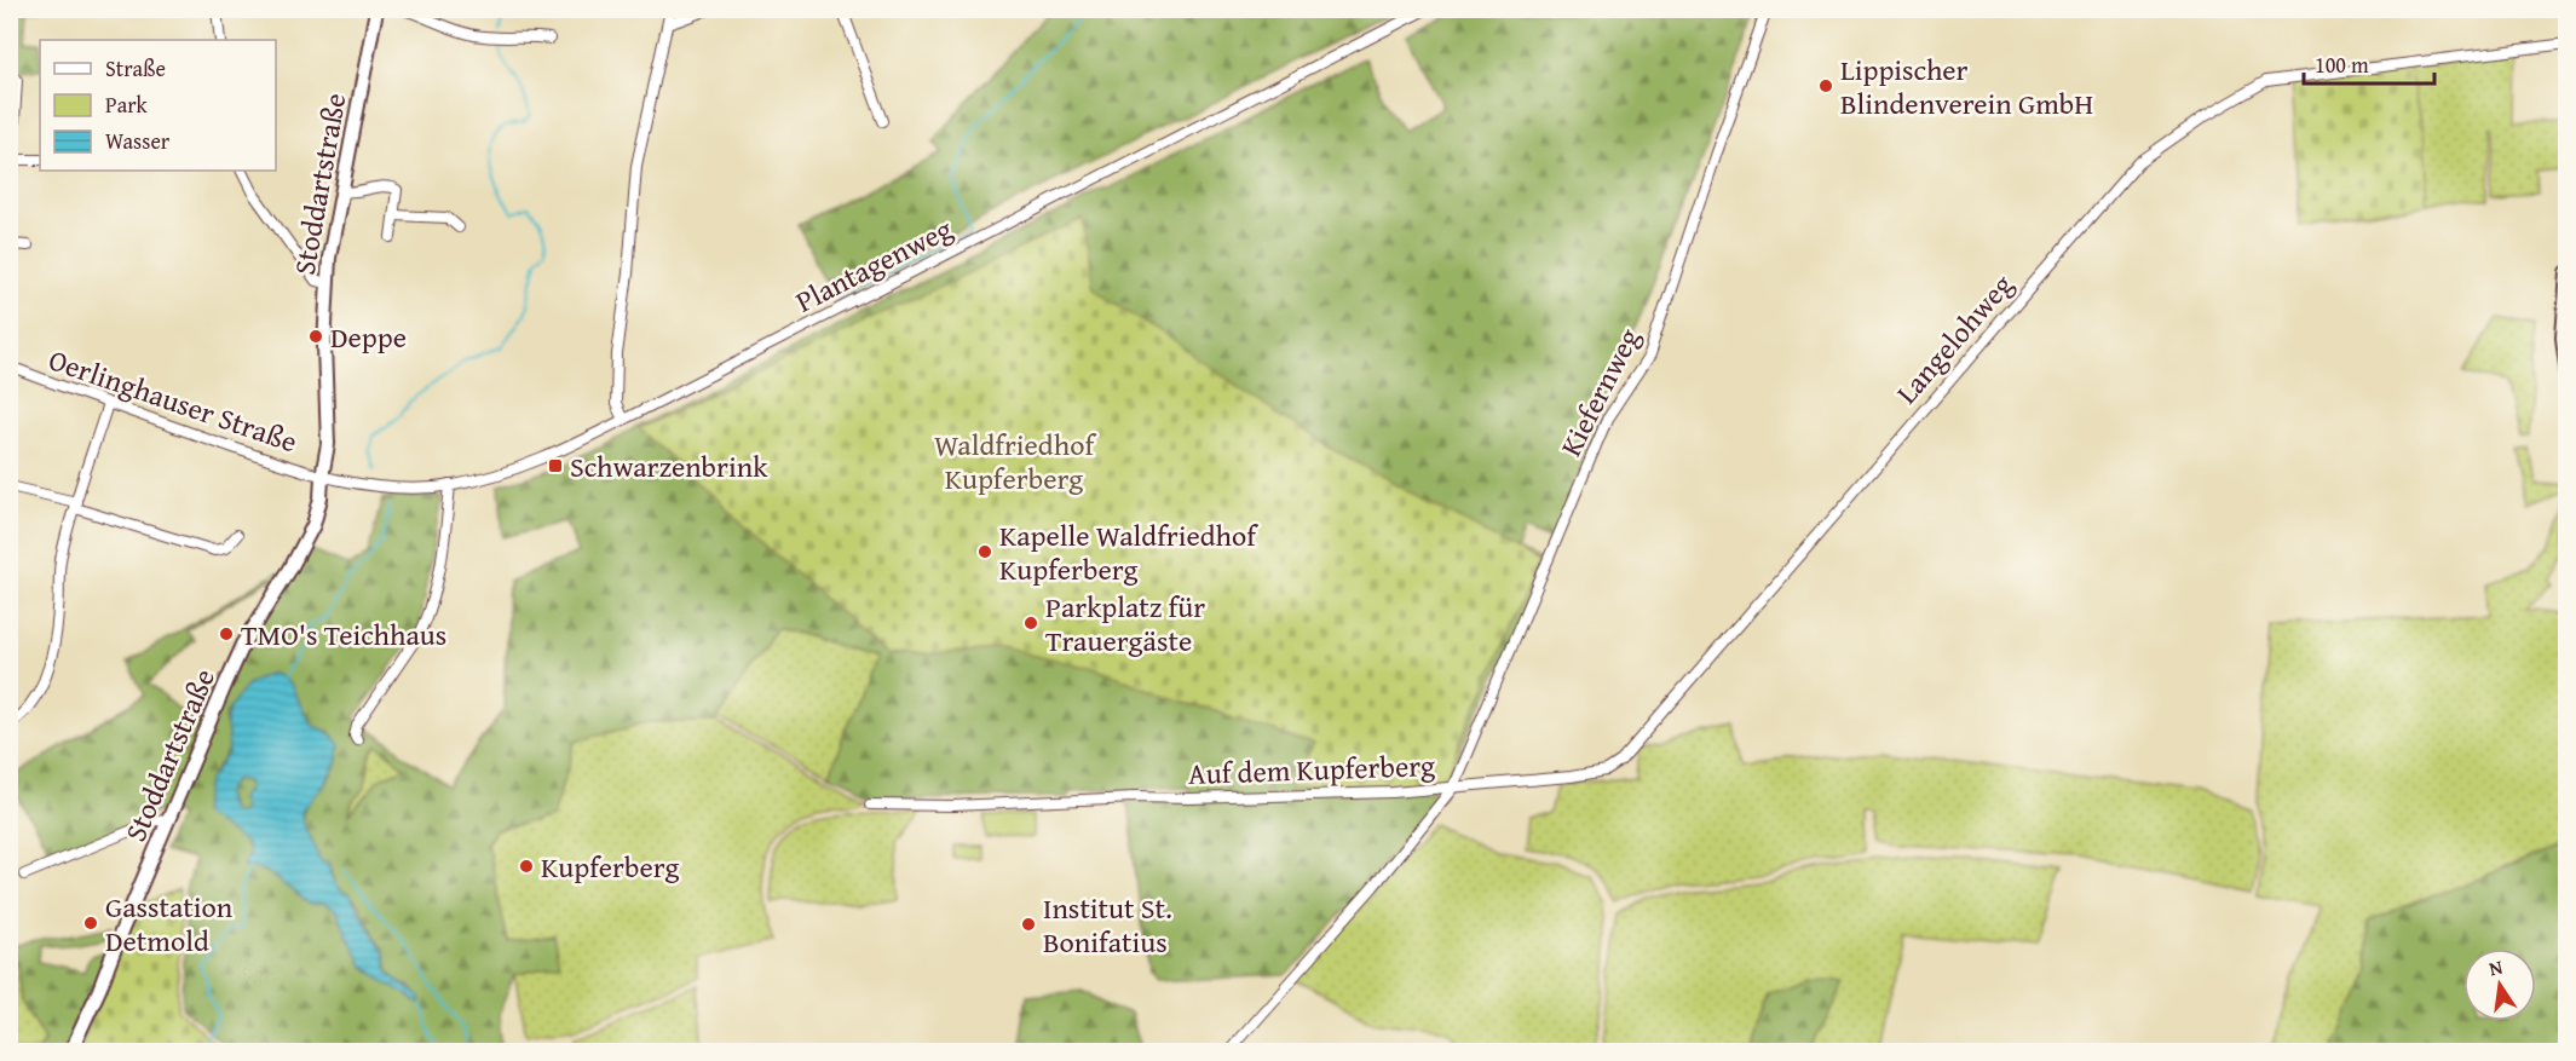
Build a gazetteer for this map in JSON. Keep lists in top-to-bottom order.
{
  "streets": {
    "main road": ["Stoddartstraße"],
    "street": [
      "Plantagenweg",
      "Langelohweg",
      "Kiefernweg",
      "Oerlinghauser Straße",
      "Auf dem Kupferberg"
    ]
  },
  "crossings": [
    ["Stoddartstraße", "Plantagenweg"],
    ["Stoddartstraße", "Oerlinghauser Straße"],
    ["Plantagenweg", "Oerlinghauser Straße"],
    ["Langelohweg", "Kiefernweg"],
    ["Langelohweg", "Auf dem Kupferberg"],
    ["Kiefernweg", "Auf dem Kupferberg"]
  ],
  "parks": ["Waldfriedhof Kupferberg"],
  "places": {
    "other": [
      "Lippischer Blindenverein GmbH",
      "Deppe",
      "Kapelle Waldfriedhof Kupferberg",
      "Parkplatz für Trauergäste",
      "TMO's Teichhaus",
      "Kupferberg",
      "Gasstation Detmold",
      "Institut St. Bonifatius"
    ],
    "transit": ["Schwarzenbrink"]
  },
  "legend": ["Straße", "Park", "Wasser"],
  "scale_bar": "100 m",
  "north": "top"
}
